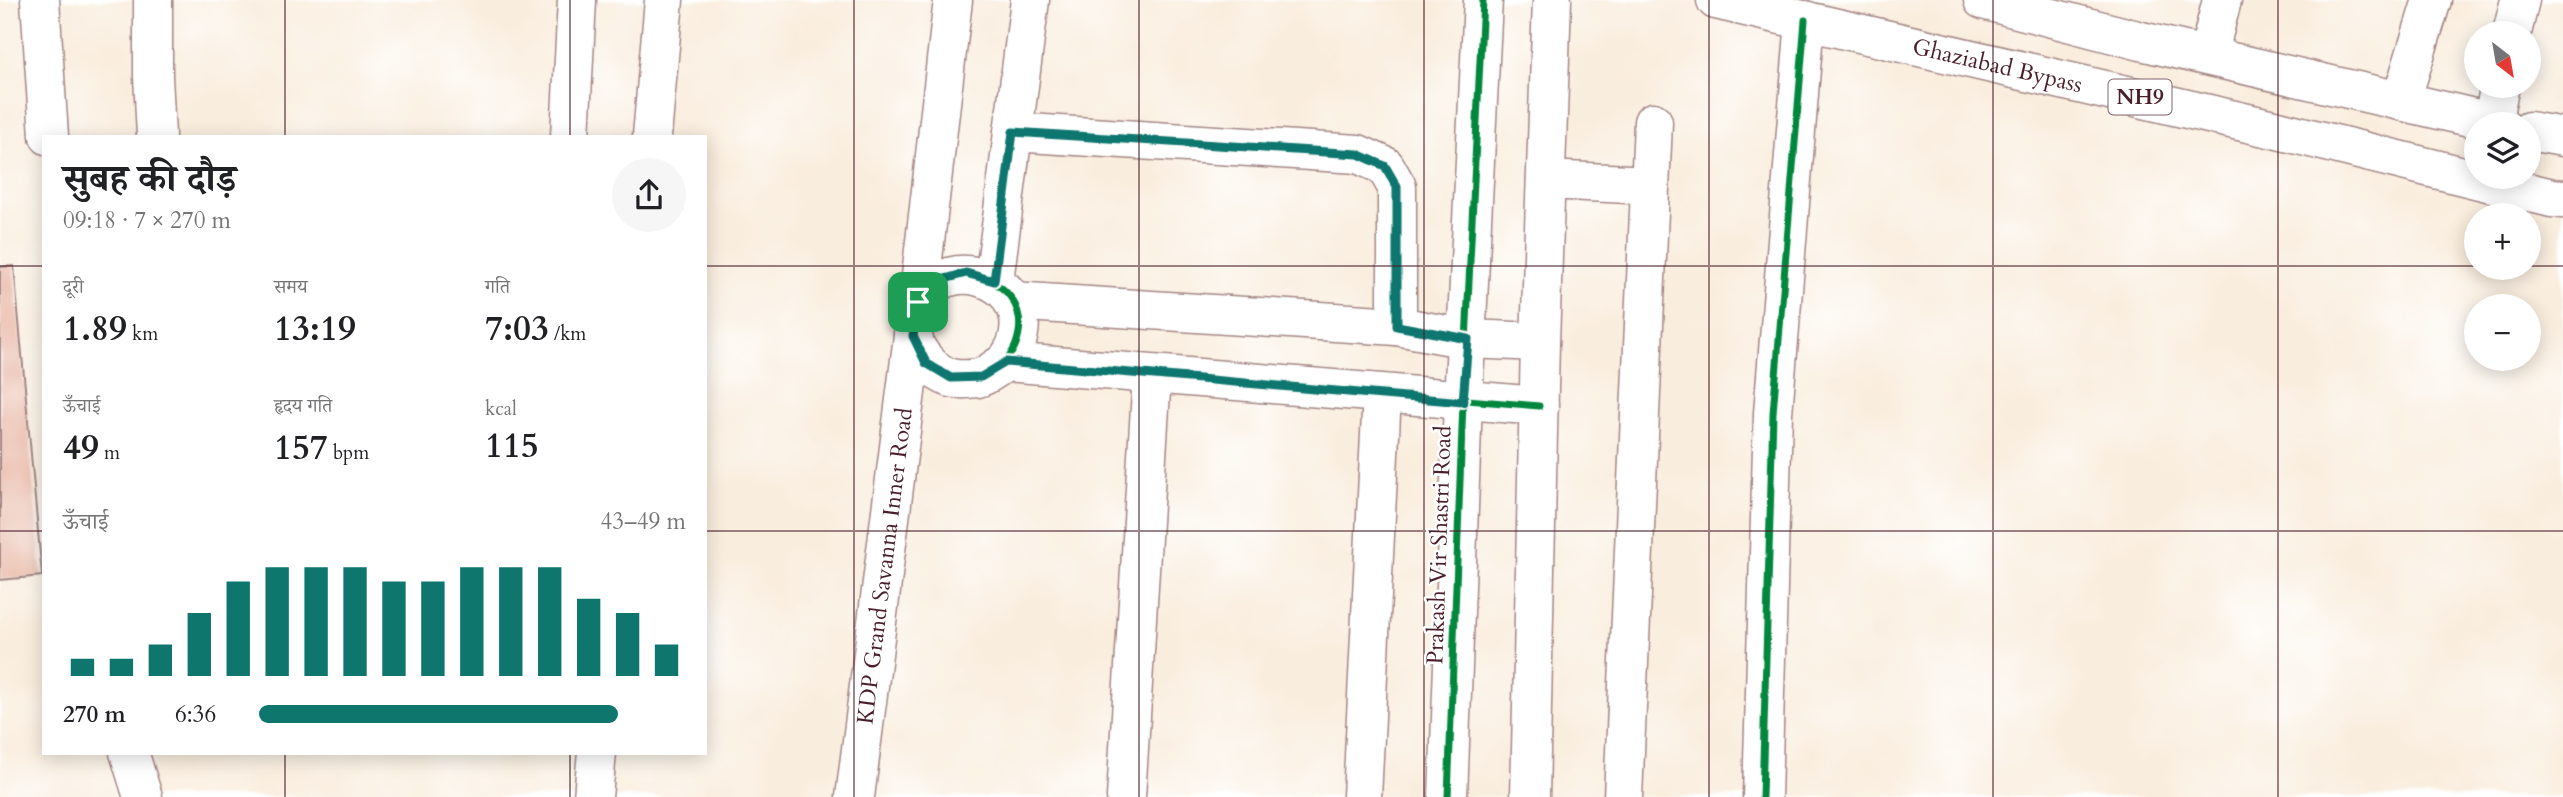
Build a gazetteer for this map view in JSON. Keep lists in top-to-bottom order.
{
  "streets": {
    "main road": [
      "Ghaziabad Bypass",
      "NH9",
      "Prakash Vir Shastri Road",
      "KDP Grand Savanna Inner Road"
    ]
  },
  "north": "bottom right",
  "page": {
    "map_buttons": ["+", "−"],
    "heading": ["सुबह की दौड़", "09:18 · 7 × 270 m"],
    "stats": [
      ["दूरी", "1.89 km"],
      ["समय", "13:19"],
      ["गति", "7:03 /km"],
      ["ऊँचाई", "49 m"],
      ["हृदय गति", "157 bpm"],
      ["kcal", "115"]
    ],
    "chart": ["ऊँचाई", "43–49 m"],
    "list": [
      {
        "name": "270 m",
        "note": "6:36"
      }
    ]
  }
}
